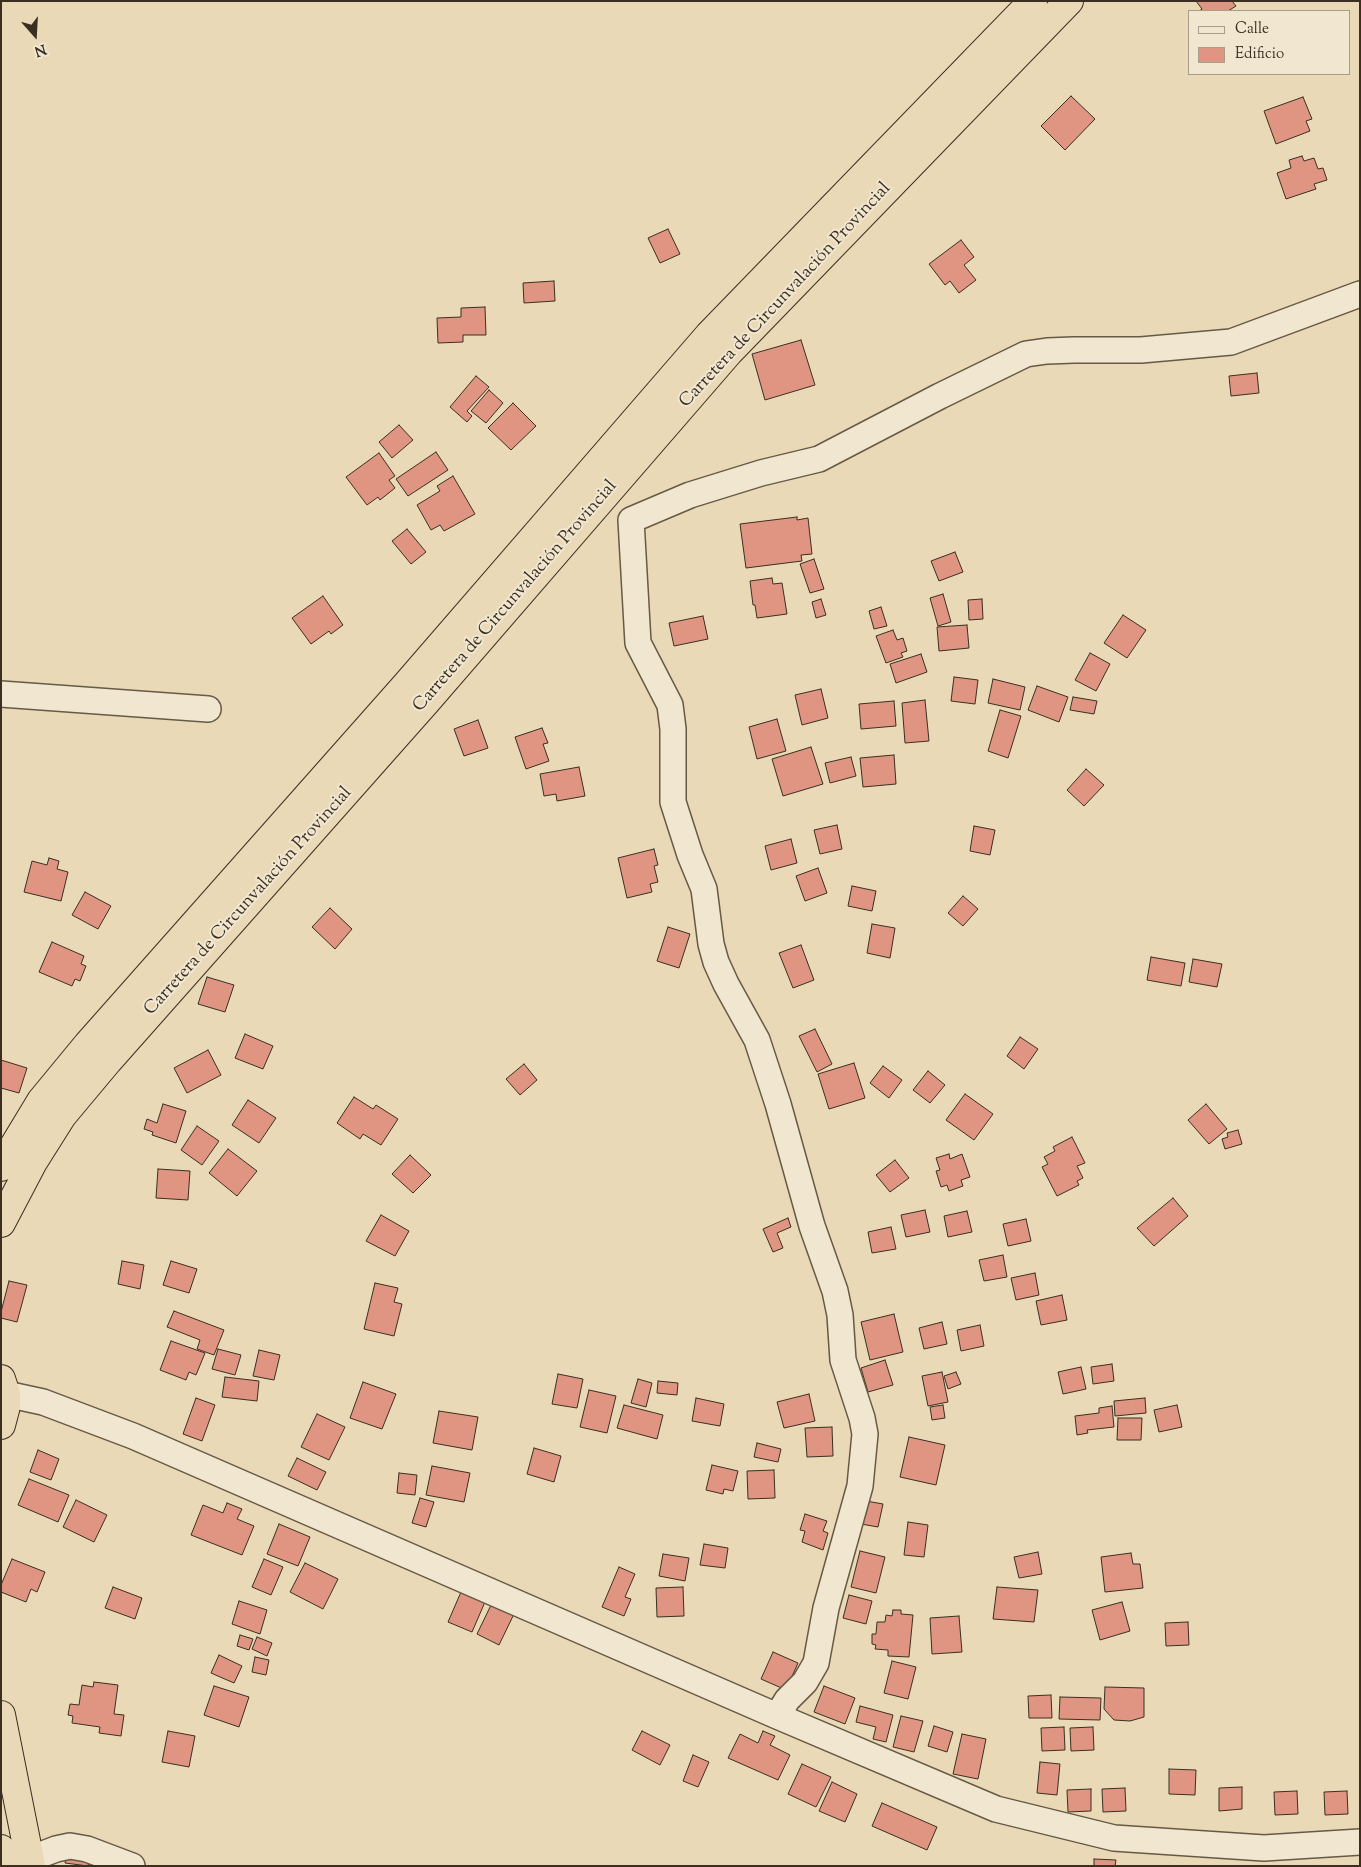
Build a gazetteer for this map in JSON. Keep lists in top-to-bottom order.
{
  "streets": {
    "highway": ["Carretera de Circunvalación Provincial"]
  },
  "legend": ["Calle", "Edificio"],
  "north": "bottom"
}
